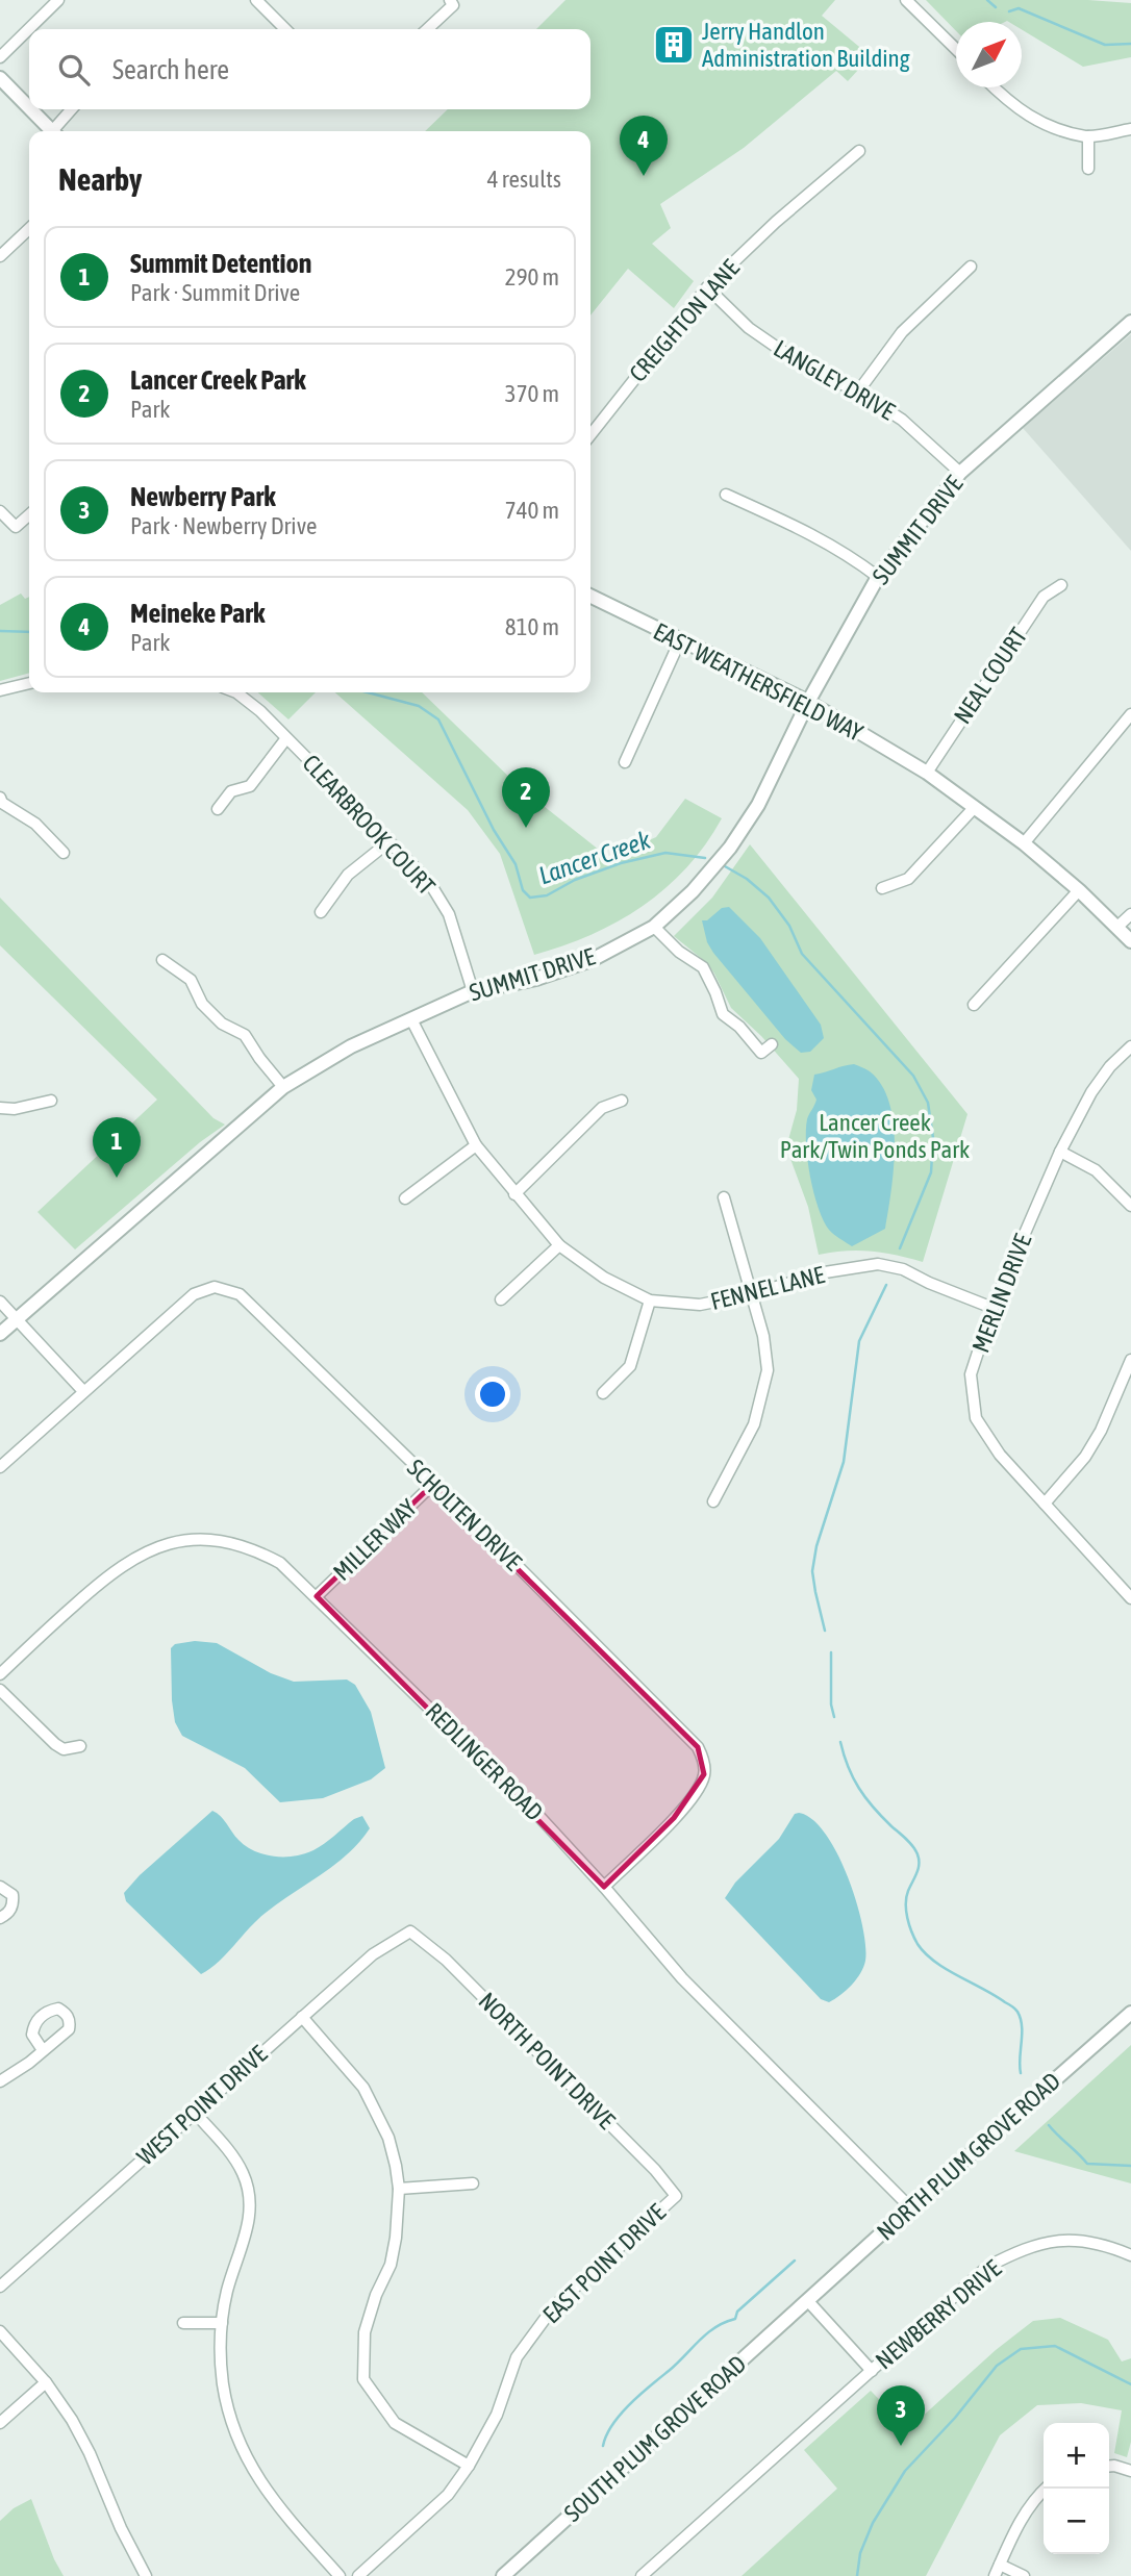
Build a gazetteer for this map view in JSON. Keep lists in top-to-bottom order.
{
  "streets": {
    "street": [
      "CREIGHTON LANE",
      "LANGLEY DRIVE",
      "SUMMIT DRIVE",
      "NEAL COURT",
      "EAST WEATHERSFIELD WAY",
      "CLEARBROOK COURT",
      "FENNEL LANE",
      "MERLIN DRIVE",
      "SCHOLTEN DRIVE",
      "MILLER WAY",
      "REDLINGER ROAD",
      "NORTH POINT DRIVE",
      "WEST POINT DRIVE",
      "NORTH PLUM GROVE ROAD",
      "EAST POINT DRIVE",
      "NEWBERRY DRIVE",
      "SOUTH PLUM GROVE ROAD"
    ]
  },
  "crossings": [
    ["CREIGHTON LANE", "LANGLEY DRIVE"],
    ["LANGLEY DRIVE", "SUMMIT DRIVE"],
    ["SUMMIT DRIVE", "EAST WEATHERSFIELD WAY"],
    ["SUMMIT DRIVE", "CLEARBROOK COURT"],
    ["SUMMIT DRIVE", "FENNEL LANE"],
    ["NEAL COURT", "EAST WEATHERSFIELD WAY"],
    ["FENNEL LANE", "MERLIN DRIVE"],
    ["SCHOLTEN DRIVE", "MILLER WAY"],
    ["SCHOLTEN DRIVE", "REDLINGER ROAD"],
    ["MILLER WAY", "REDLINGER ROAD"],
    ["REDLINGER ROAD", "NORTH PLUM GROVE ROAD"],
    ["NORTH POINT DRIVE", "WEST POINT DRIVE"],
    ["NORTH POINT DRIVE", "EAST POINT DRIVE"],
    ["NORTH PLUM GROVE ROAD", "SOUTH PLUM GROVE ROAD"]
  ],
  "water": ["Lancer Creek"],
  "parks": ["Lancer Creek Park/Twin Ponds Park"],
  "places": {
    "building": ["Jerry Handlon Administration Building"]
  },
  "north": "top right",
  "page": {
    "search": "Search here",
    "pins": [
      "4",
      "2",
      "1",
      "3"
    ],
    "heading": ["Nearby", "4 results"],
    "list": [
      {
        "mark": "1",
        "name": "Summit Detention",
        "note": "Park · Summit Drive",
        "value": "290 m"
      },
      {
        "mark": "2",
        "name": "Lancer Creek Park",
        "note": "Park",
        "value": "370 m"
      },
      {
        "mark": "3",
        "name": "Newberry Park",
        "note": "Park · Newberry Drive",
        "value": "740 m"
      },
      {
        "mark": "4",
        "name": "Meineke Park",
        "note": "Park",
        "value": "810 m"
      }
    ],
    "map_buttons": ["+", "−"]
  }
}
